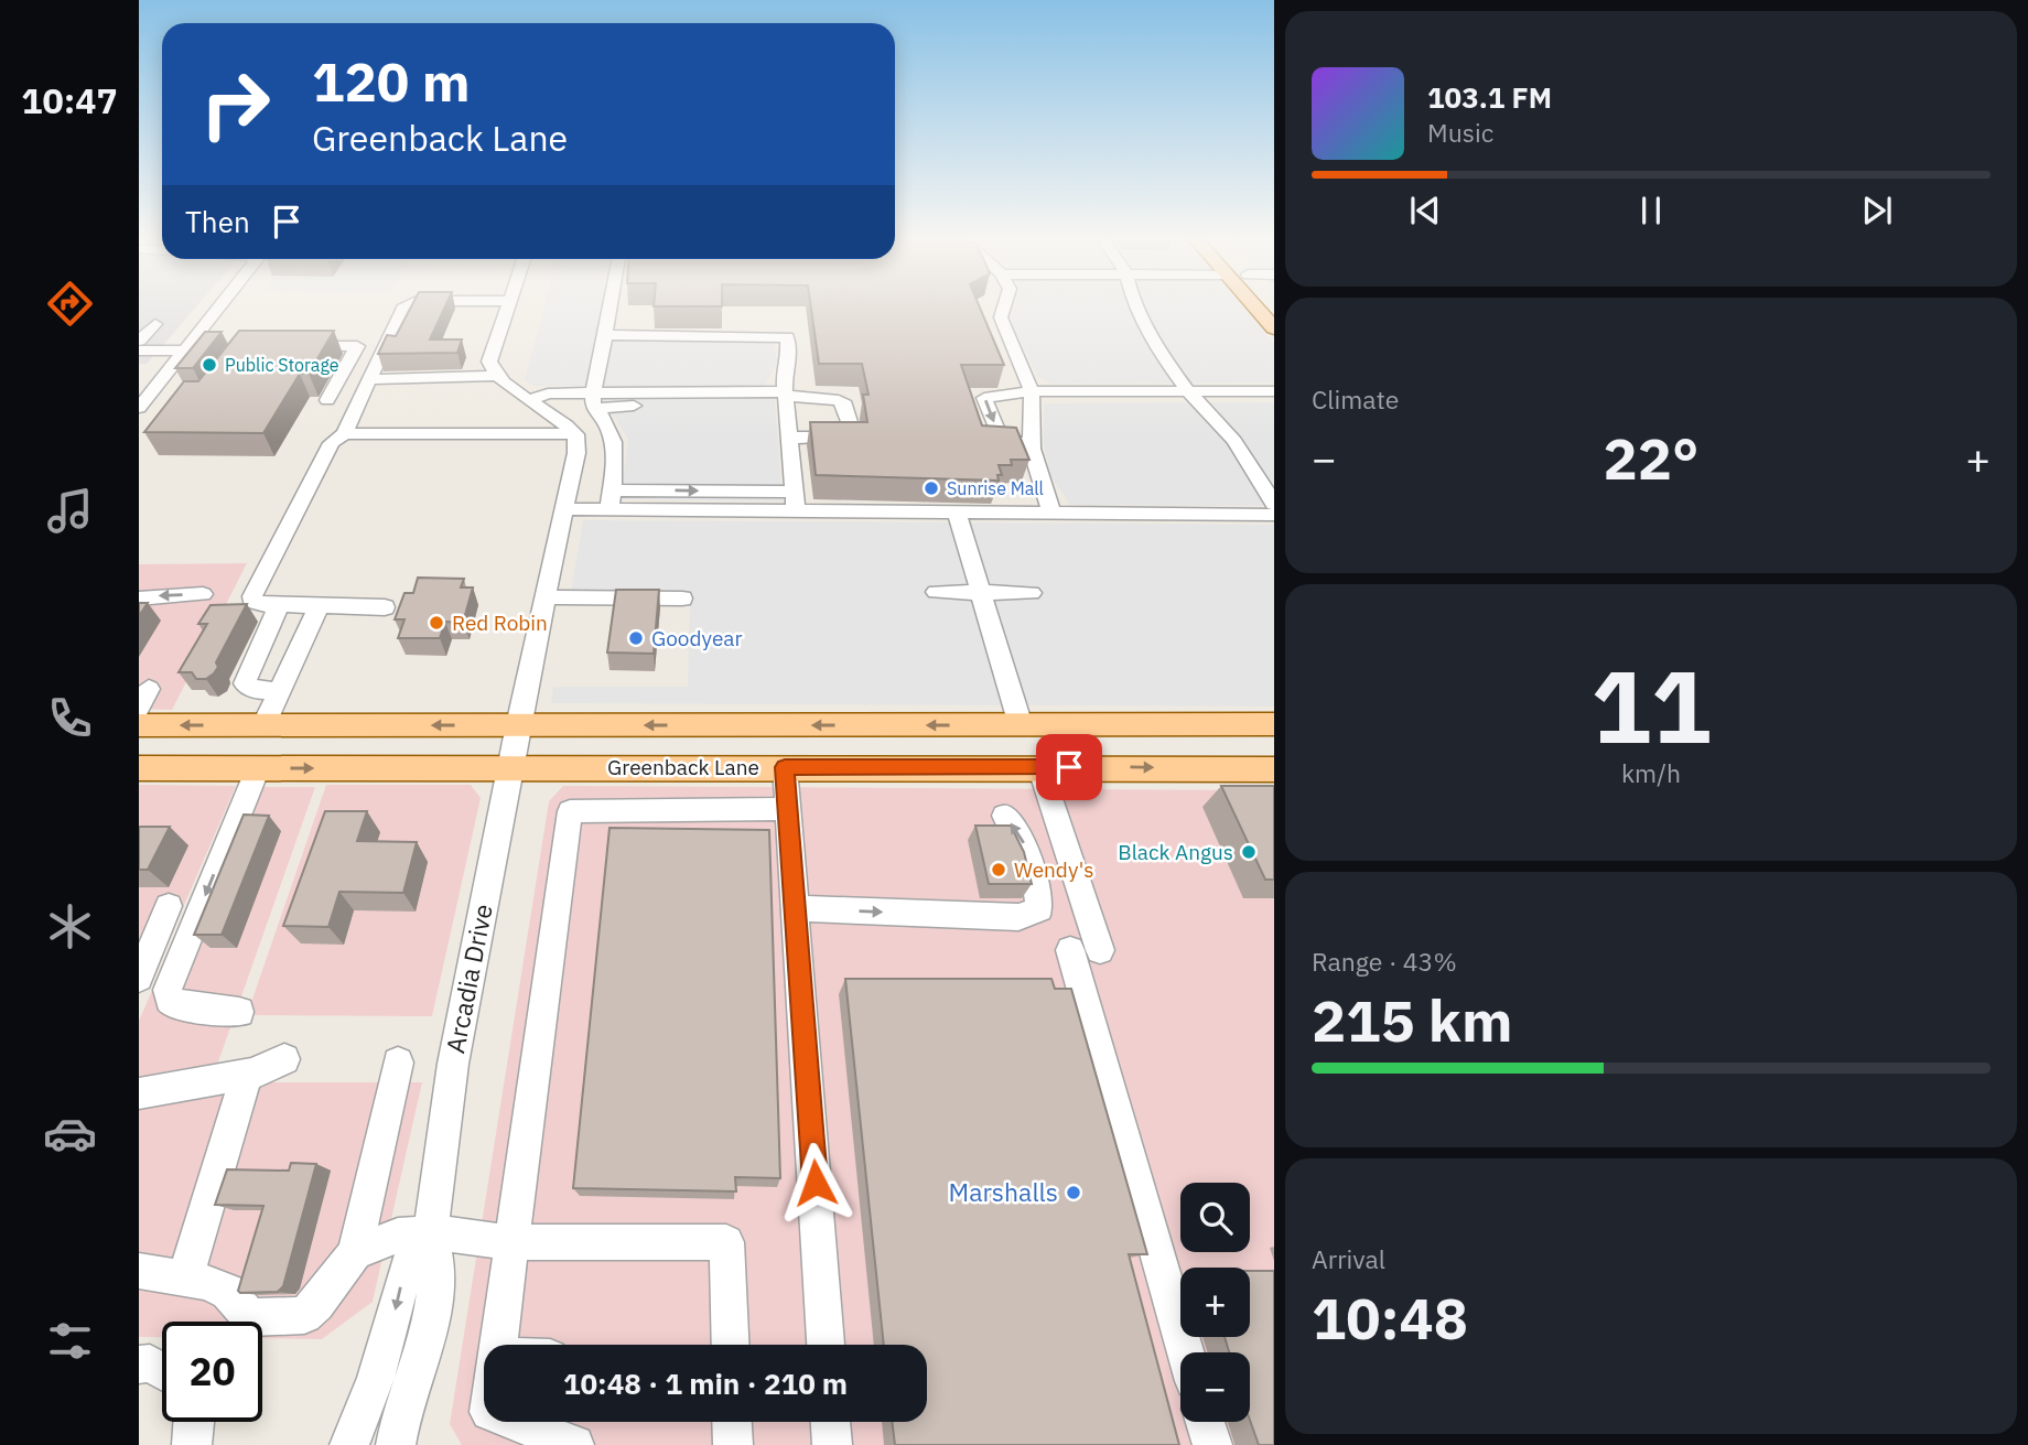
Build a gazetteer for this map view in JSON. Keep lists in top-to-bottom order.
{
  "streets": {
    "main road": ["Greenback Lane"],
    "street": ["Arcadia Drive"]
  },
  "crossings": [
    ["Greenback Lane", "Arcadia Drive"]
  ],
  "places": [
    "Public Storage",
    "Sunrise Mall",
    "Red Robin",
    "Goodyear",
    "Black Angus",
    "Wendy's",
    "Marshalls"
  ],
  "page": {
    "tabs": "10:47",
    "turn": ["120 m", "Greenback Lane"],
    "song": ["103.1 FM", "Music"],
    "then": "Then",
    "tile": [
      "Climate",
      ["11", "km/h"],
      ["Range · 43%", "215 km"],
      ["Arrival", "10:48"]
    ],
    "heat": ["−", "22°", "+"],
    "map_buttons": ["+", "−"],
    "limit": "20",
    "trip": "10:48 · 1 min · 210 m"
  }
}
